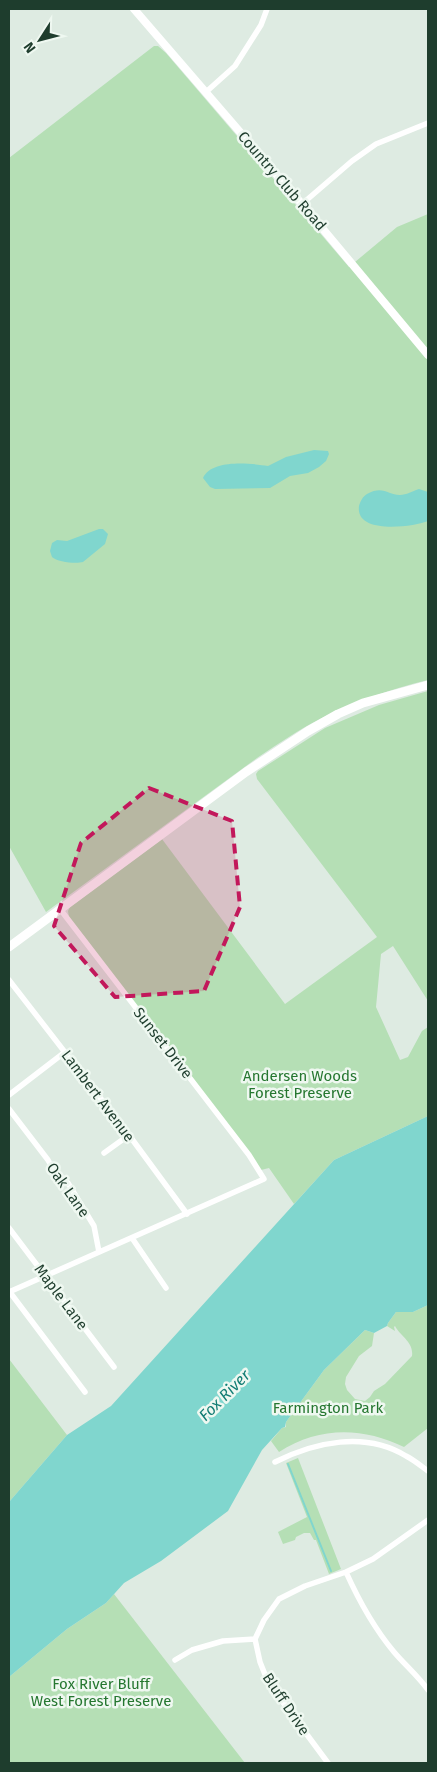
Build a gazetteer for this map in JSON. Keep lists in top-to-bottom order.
{
  "streets": {
    "street": [
      "Country Club Road",
      "Sunset Drive",
      "Lambert Avenue",
      "Oak Lane",
      "Maple Lane",
      "Bluff Drive"
    ]
  },
  "crossings": [
    ["Sunset Drive", "Lambert Avenue"]
  ],
  "water": ["Fox River"],
  "parks": ["Andersen Woods Forest Preserve", "Farmington Park", "Fox River Bluff West Forest Preserve"],
  "north": "bottom left"
}
